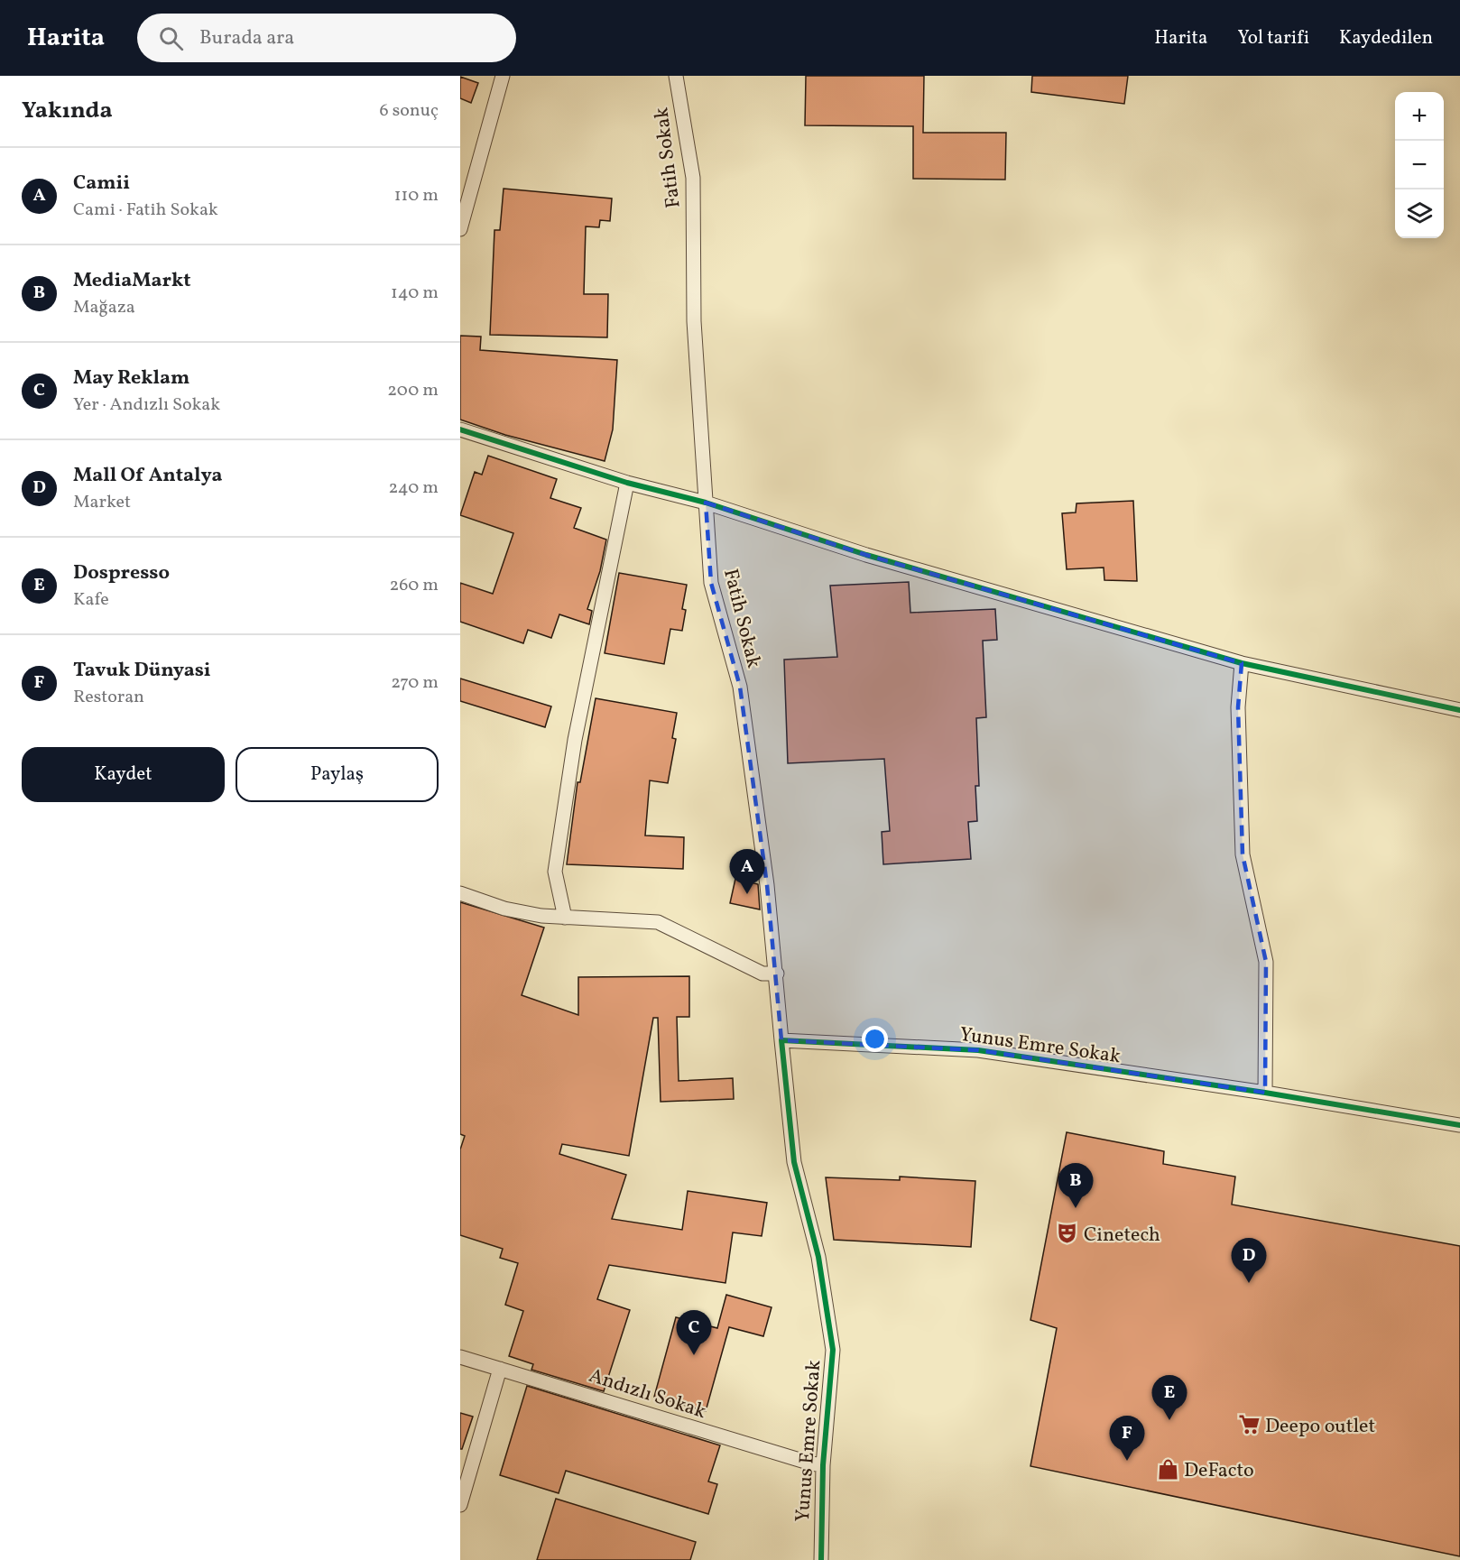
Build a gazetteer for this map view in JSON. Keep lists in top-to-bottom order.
{
  "streets": {
    "street": ["Fatih Sokak", "Yunus Emre Sokak", "Andızlı Sokak"]
  },
  "crossings": [
    ["Fatih Sokak", "Yunus Emre Sokak"],
    ["Yunus Emre Sokak", "Andızlı Sokak"]
  ],
  "places": {
    "theatre": ["Cinetech"],
    "supermarket": ["Deepo outlet"],
    "shop": ["DeFacto"]
  },
  "page": {
    "header": "Harita",
    "search": "Burada ara",
    "nav": ["Harita", "Yol tarifi", "Kaydedilen"],
    "heading": ["Yakında", "6 sonuç"],
    "map_buttons": ["+", "−"],
    "list": [
      {
        "mark": "A",
        "name": "Camii",
        "note": "Cami · Fatih Sokak",
        "value": "110 m"
      },
      {
        "mark": "B",
        "name": "MediaMarkt",
        "note": "Mağaza",
        "value": "140 m"
      },
      {
        "mark": "C",
        "name": "May Reklam",
        "note": "Yer · Andızlı Sokak",
        "value": "200 m"
      },
      {
        "mark": "D",
        "name": "Mall Of Antalya",
        "note": "Market",
        "value": "240 m"
      },
      {
        "mark": "E",
        "name": "Dospresso",
        "note": "Kafe",
        "value": "260 m"
      },
      {
        "mark": "F",
        "name": "Tavuk Dünyasi",
        "note": "Restoran",
        "value": "270 m"
      }
    ],
    "buttons": ["Kaydet", "Paylaş"],
    "pins": [
      "A",
      "B",
      "D",
      "C",
      "E",
      "F"
    ]
  }
}
